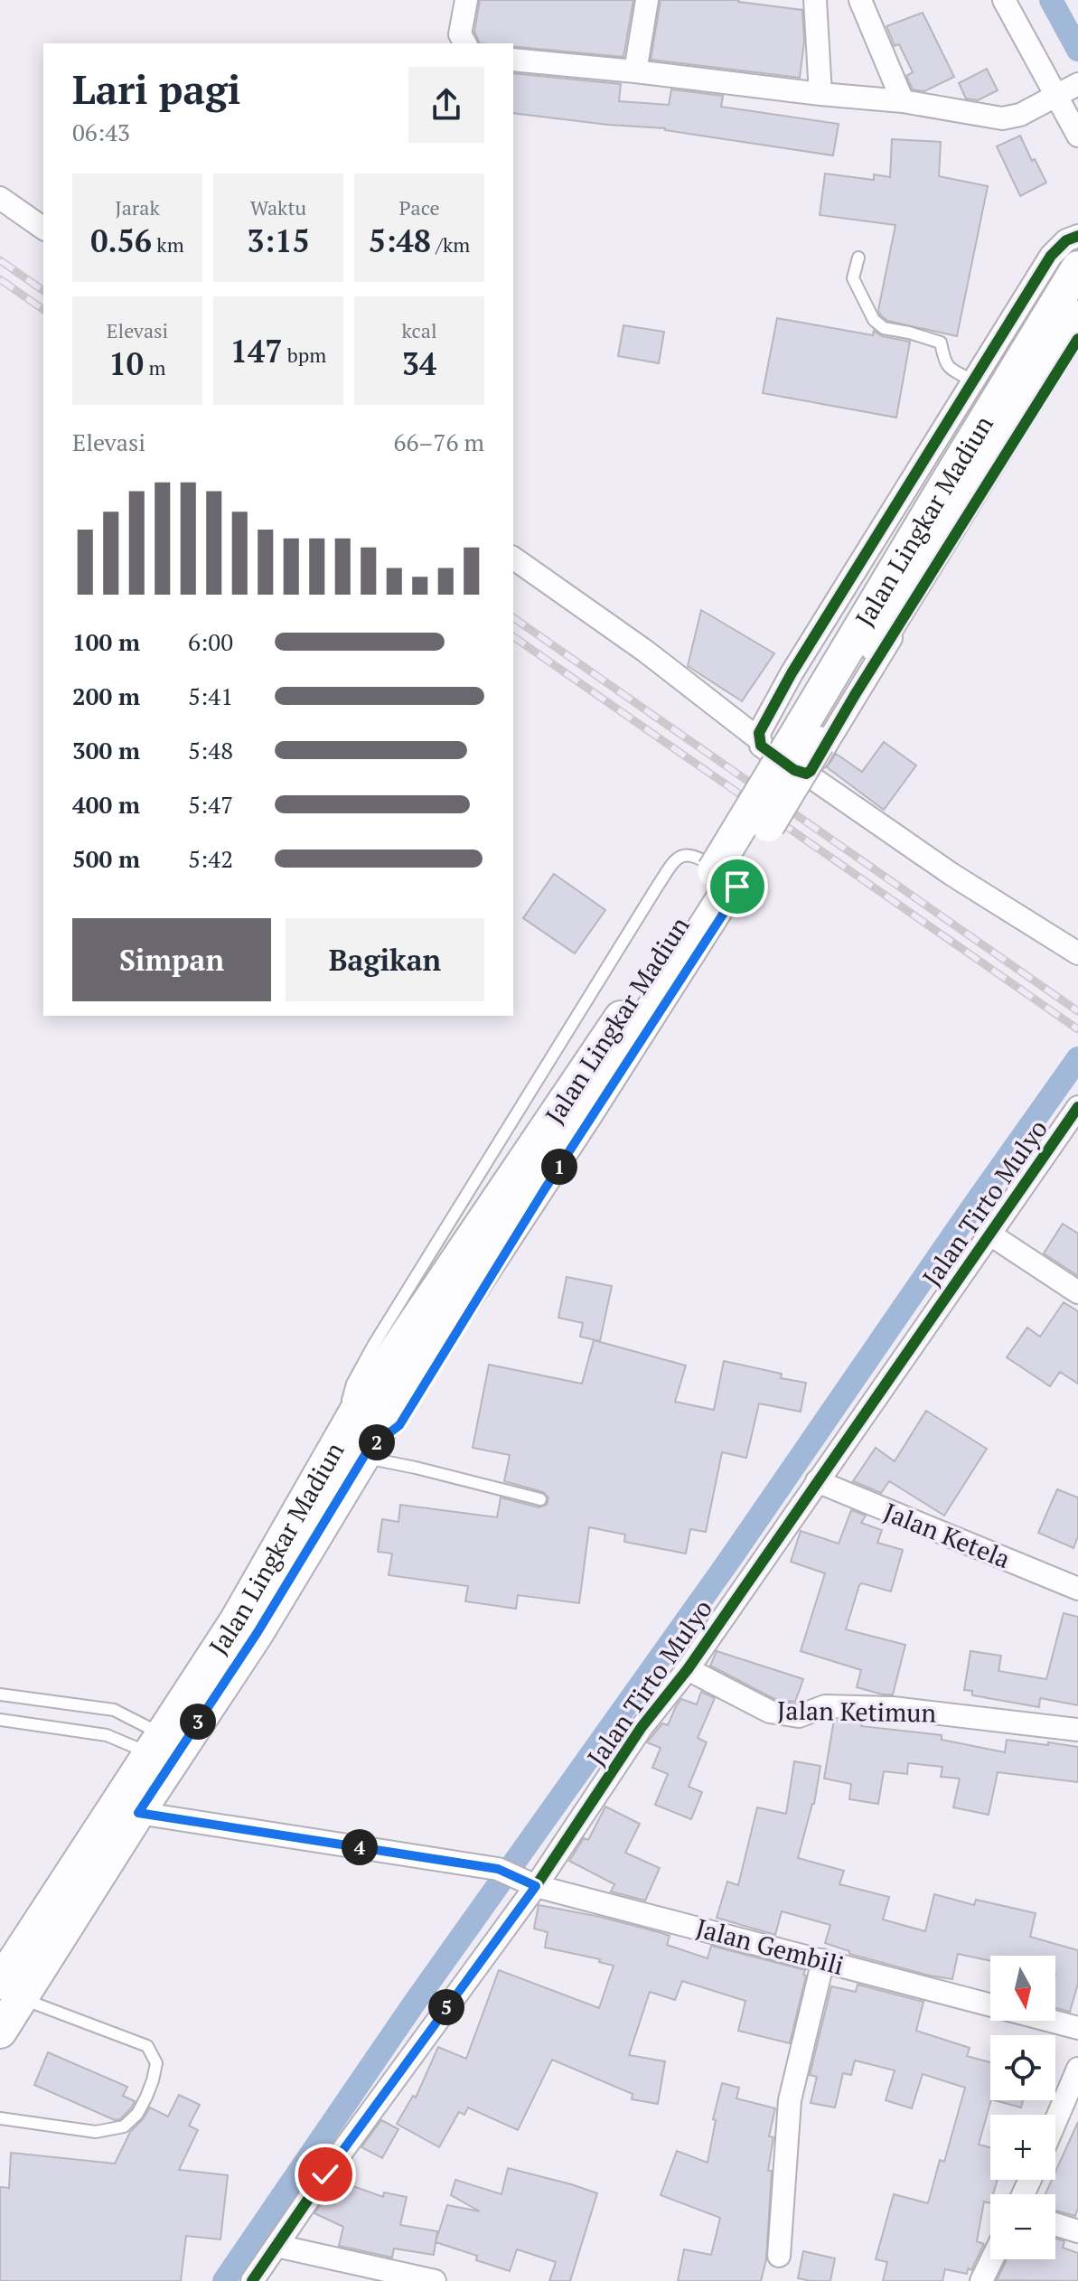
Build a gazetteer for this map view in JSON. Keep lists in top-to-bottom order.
{
  "streets": {
    "main road": ["Jalan Lingkar Madiun"],
    "street": [
      "Jalan Tirto Mulyo",
      "Jalan Ketela",
      "Jalan Ketimun",
      "Jalan Gembili"
    ]
  },
  "crossings": [
    ["Jalan Lingkar Madiun", "Jalan Gembili"],
    ["Jalan Tirto Mulyo", "Jalan Ketela"],
    ["Jalan Tirto Mulyo", "Jalan Ketimun"],
    ["Jalan Tirto Mulyo", "Jalan Gembili"]
  ],
  "north": "bottom",
  "page": {
    "heading": ["Lari pagi", "06:43"],
    "stats": [
      ["Jarak", "0.56 km"],
      ["Waktu", "3:15"],
      ["Pace", "5:48 /km"],
      ["Elevasi", "10 m"],
      ["147 bpm"],
      ["kcal", "34"]
    ],
    "chart": ["Elevasi", "66–76 m"],
    "list": [
      {
        "name": "100 m",
        "note": "6:00"
      },
      {
        "name": "200 m",
        "note": "5:41"
      },
      {
        "name": "300 m",
        "note": "5:48"
      },
      {
        "name": "400 m",
        "note": "5:47"
      },
      {
        "name": "500 m",
        "note": "5:42"
      }
    ],
    "buttons": ["Simpan", "Bagikan"],
    "pins": [
      "1",
      "2",
      "3",
      "4",
      "5"
    ],
    "map_buttons": ["+", "−"]
  }
}
